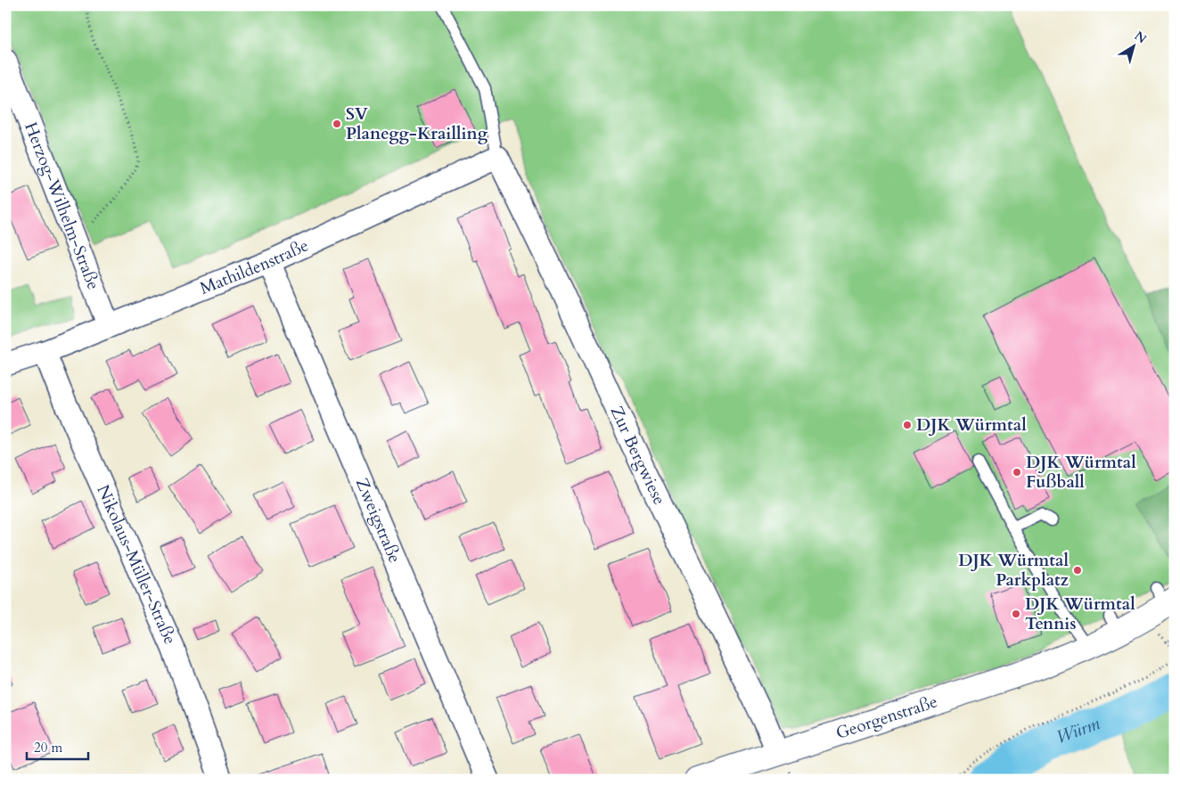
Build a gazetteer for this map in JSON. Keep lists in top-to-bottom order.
{
  "streets": {
    "street": [
      "Herzog-Wilhelm-Straße",
      "Mathildenstraße",
      "Zur Bergwiese",
      "Zweigstraße",
      "Nikolaus-Müller-Straße",
      "Georgenstraße"
    ]
  },
  "crossings": [
    ["Herzog-Wilhelm-Straße", "Mathildenstraße"],
    ["Mathildenstraße", "Zur Bergwiese"],
    ["Mathildenstraße", "Zweigstraße"],
    ["Mathildenstraße", "Nikolaus-Müller-Straße"],
    ["Zur Bergwiese", "Georgenstraße"]
  ],
  "water": ["Würm"],
  "places": [
    "SV Planegg-Krailling",
    "DJK Würmtal",
    "DJK Würmtal Fußball",
    "DJK Würmtal Parkplatz",
    "DJK Würmtal Tennis"
  ],
  "scale_bar": "20 m",
  "north": "top right"
}
